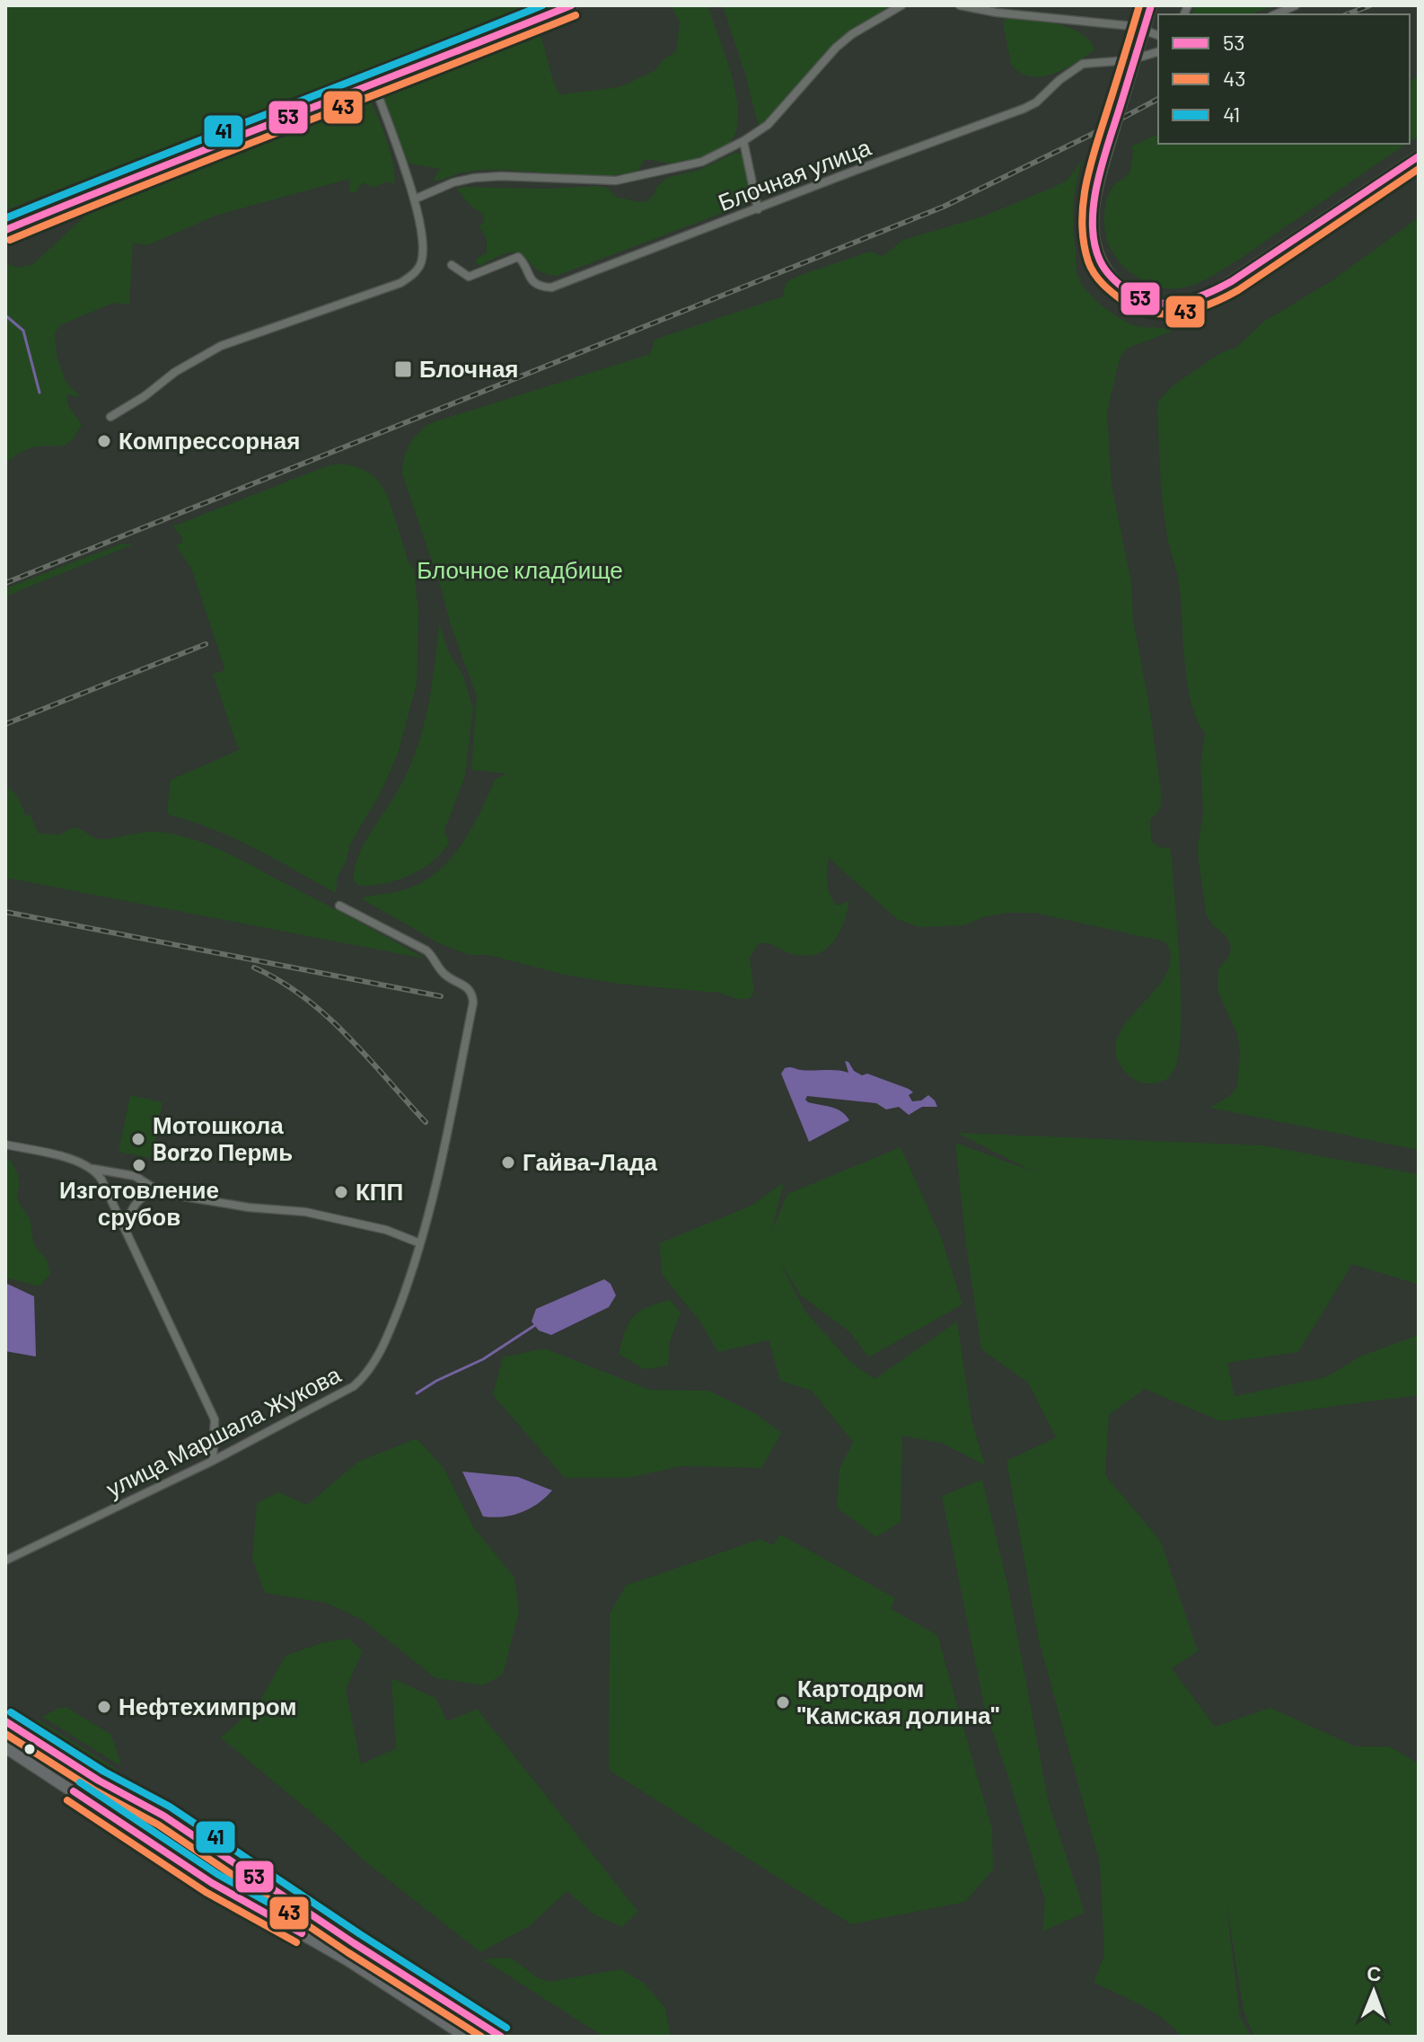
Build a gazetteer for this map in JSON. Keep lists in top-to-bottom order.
{
  "streets": {
    "street": ["Блочная улица", "улица Маршала Жукова"]
  },
  "parks": ["Блочное кладбище"],
  "places": {
    "transit": ["Блочная"],
    "other": [
      "Компрессорная",
      "Мотошкола Borzo Пермь",
      "Гайва-Лада",
      "Изготовление срубов",
      "КПП",
      "Картодром \"Камская долина\"",
      "Нефтехимпром"
    ]
  },
  "lines": ["transit line 53", "transit line 43", "transit line 41"],
  "legend": ["53", "43", "41"],
  "north": "top"
}
